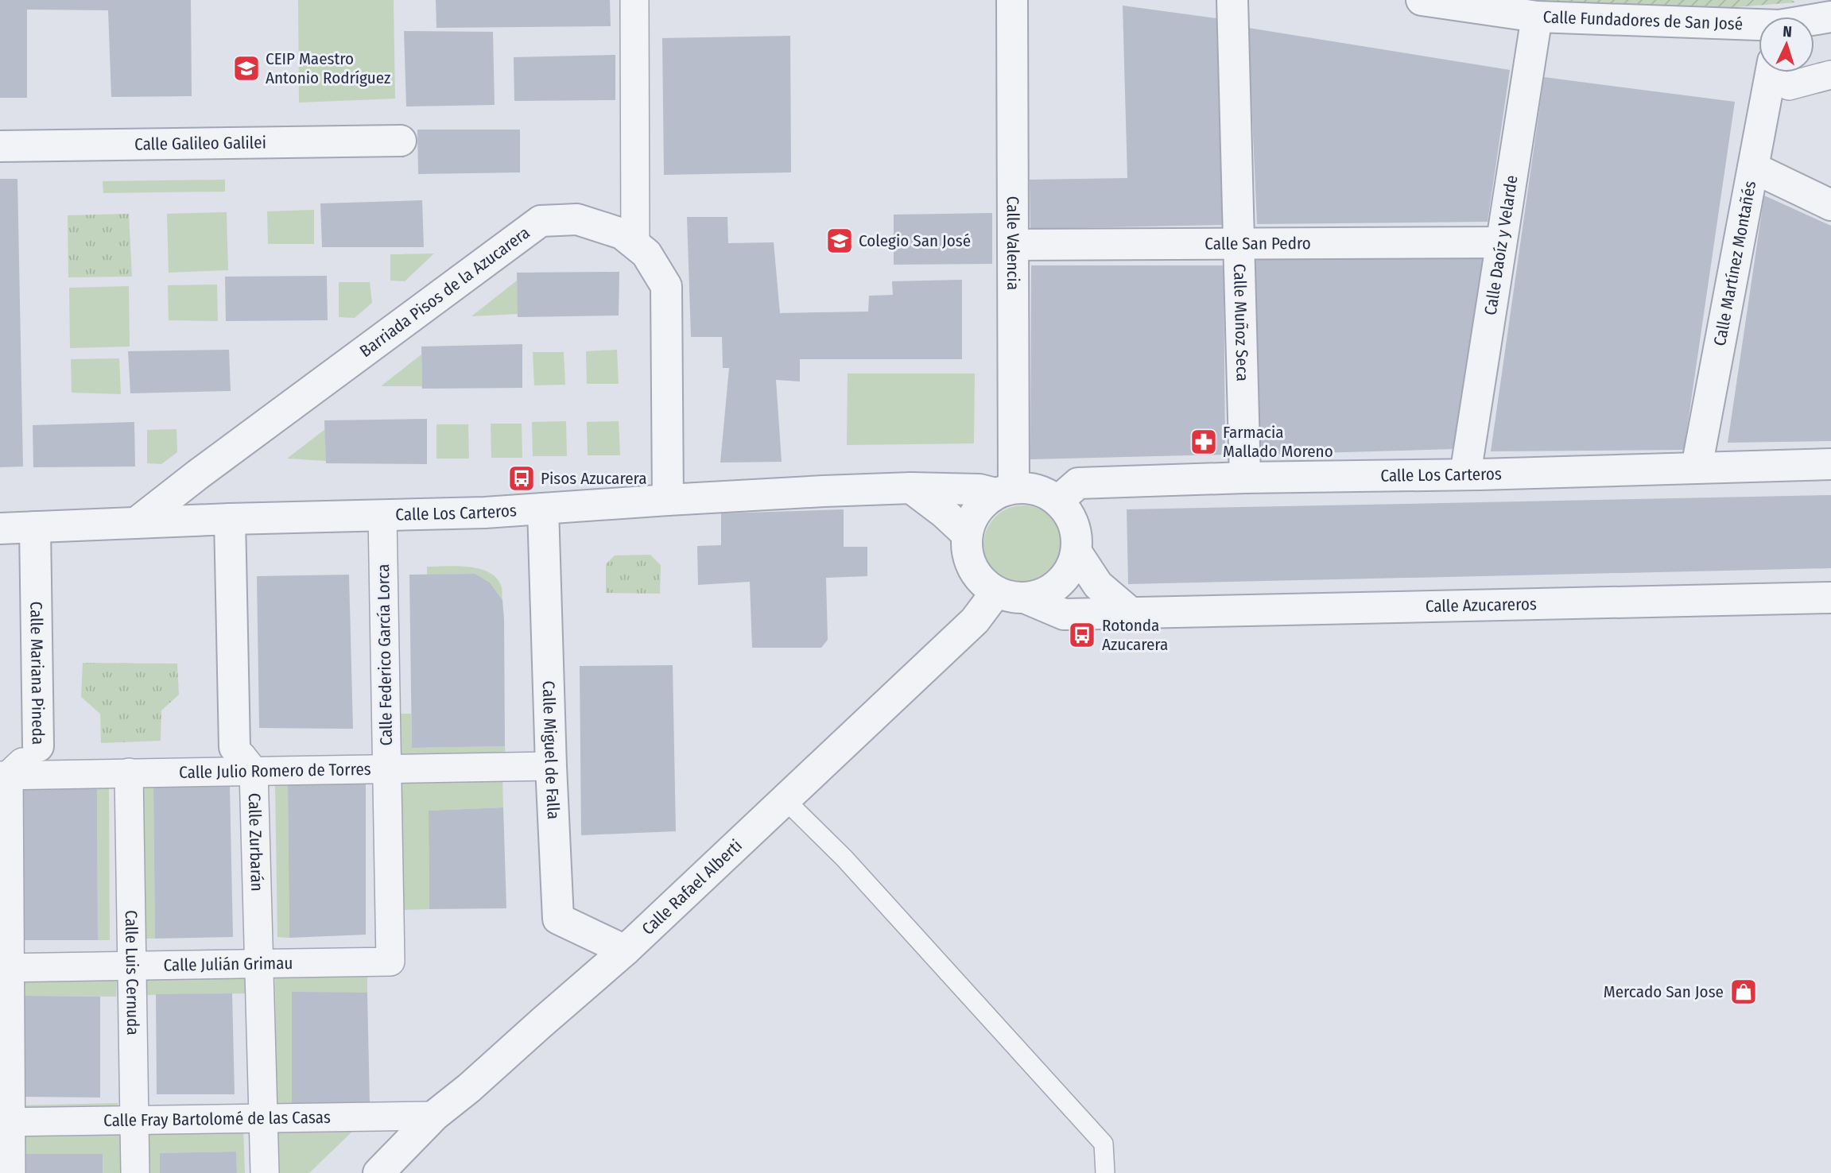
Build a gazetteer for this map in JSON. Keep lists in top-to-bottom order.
{
  "streets": {
    "street": [
      "Calle Fundadores de San José",
      "Calle Galileo Galilei",
      "Calle San Pedro",
      "Calle Valencia",
      "Calle Daoíz y Velarde",
      "Calle Martínez Montañés",
      "Barriada Pisos de la Azucarera",
      "Calle Muñoz Seca",
      "Calle Los Carteros",
      "Calle Azucareros",
      "Calle Federico García Lorca",
      "Calle Mariana Pineda",
      "Calle Miguel de Falla",
      "Calle Julio Romero de Torres",
      "Calle Zurbarán",
      "Calle Rafael Alberti",
      "Calle Julián Grimau",
      "Calle Luis Cernuda",
      "Calle Fray Bartolomé de las Casas"
    ]
  },
  "crossings": [
    ["Calle Fundadores de San José", "Calle Daoíz y Velarde"],
    ["Calle San Pedro", "Calle Valencia"],
    ["Calle San Pedro", "Calle Daoíz y Velarde"],
    ["Calle San Pedro", "Calle Muñoz Seca"],
    ["Calle Valencia", "Calle Los Carteros"],
    ["Calle Valencia", "Calle Azucareros"],
    ["Calle Valencia", "Calle Rafael Alberti"],
    ["Calle Daoíz y Velarde", "Calle Los Carteros"],
    ["Calle Martínez Montañés", "Calle Los Carteros"],
    ["Barriada Pisos de la Azucarera", "Calle Los Carteros"],
    ["Calle Muñoz Seca", "Calle Los Carteros"],
    ["Calle Los Carteros", "Calle Azucareros"],
    ["Calle Los Carteros", "Calle Federico García Lorca"],
    ["Calle Los Carteros", "Calle Mariana Pineda"],
    ["Calle Los Carteros", "Calle Miguel de Falla"],
    ["Calle Los Carteros", "Calle Zurbarán"],
    ["Calle Los Carteros", "Calle Rafael Alberti"],
    ["Calle Azucareros", "Calle Rafael Alberti"],
    ["Calle Federico García Lorca", "Calle Julio Romero de Torres"],
    ["Calle Federico García Lorca", "Calle Julián Grimau"],
    ["Calle Mariana Pineda", "Calle Julio Romero de Torres"],
    ["Calle Miguel de Falla", "Calle Julio Romero de Torres"],
    ["Calle Miguel de Falla", "Calle Rafael Alberti"],
    ["Calle Julio Romero de Torres", "Calle Zurbarán"],
    ["Calle Julio Romero de Torres", "Calle Luis Cernuda"],
    ["Calle Zurbarán", "Calle Julián Grimau"],
    ["Calle Zurbarán", "Calle Fray Bartolomé de las Casas"],
    ["Calle Rafael Alberti", "Calle Fray Bartolomé de las Casas"],
    ["Calle Julián Grimau", "Calle Luis Cernuda"],
    ["Calle Luis Cernuda", "Calle Fray Bartolomé de las Casas"]
  ],
  "places": {
    "school or university": ["CEIP Maestro Antonio Rodríguez", "Colegio San José"],
    "pharmacy": ["Farmacia Mallado Moreno"],
    "bus stop": ["Pisos Azucarera", "Rotonda Azucarera"],
    "shop": ["Mercado San Jose"]
  },
  "north": "top"
}
